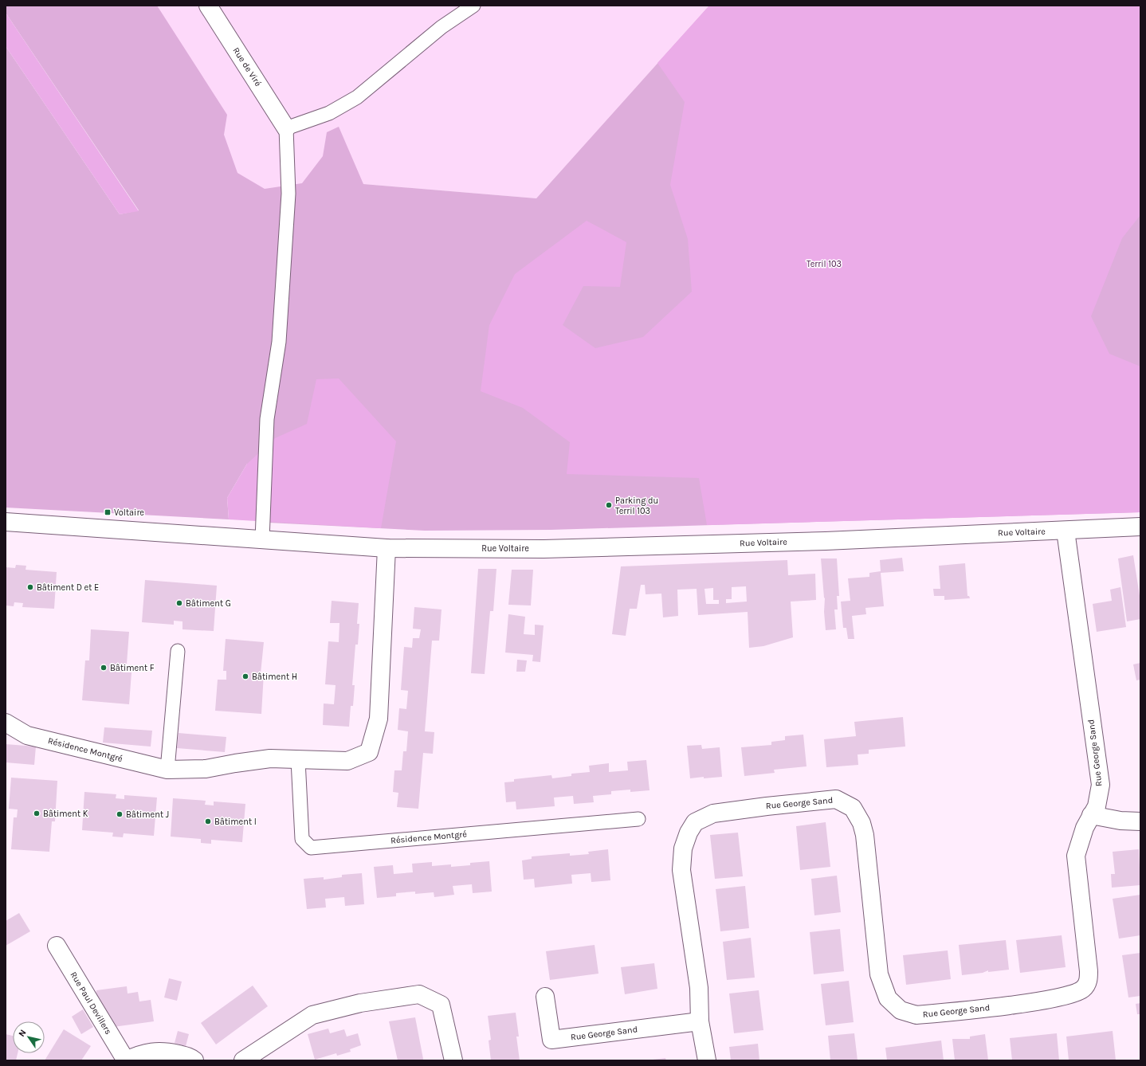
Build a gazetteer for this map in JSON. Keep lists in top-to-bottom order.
{
  "streets": {
    "street": [
      "Rue de Viré",
      "Rue Voltaire",
      "Résidence Montgré",
      "Rue George Sand",
      "Rue Paul Devillers"
    ]
  },
  "crossings": [
    ["Rue Voltaire", "Résidence Montgré"],
    ["Rue Voltaire", "Rue George Sand"]
  ],
  "parks": ["Terril 103"],
  "places": {
    "other": [
      "Parking du Terril 103",
      "Bâtiment D et E",
      "Bâtiment G",
      "Bâtiment F",
      "Bâtiment H",
      "Bâtiment K",
      "Bâtiment J",
      "Bâtiment I"
    ],
    "transit": ["Voltaire"]
  },
  "north": "top left"
}
